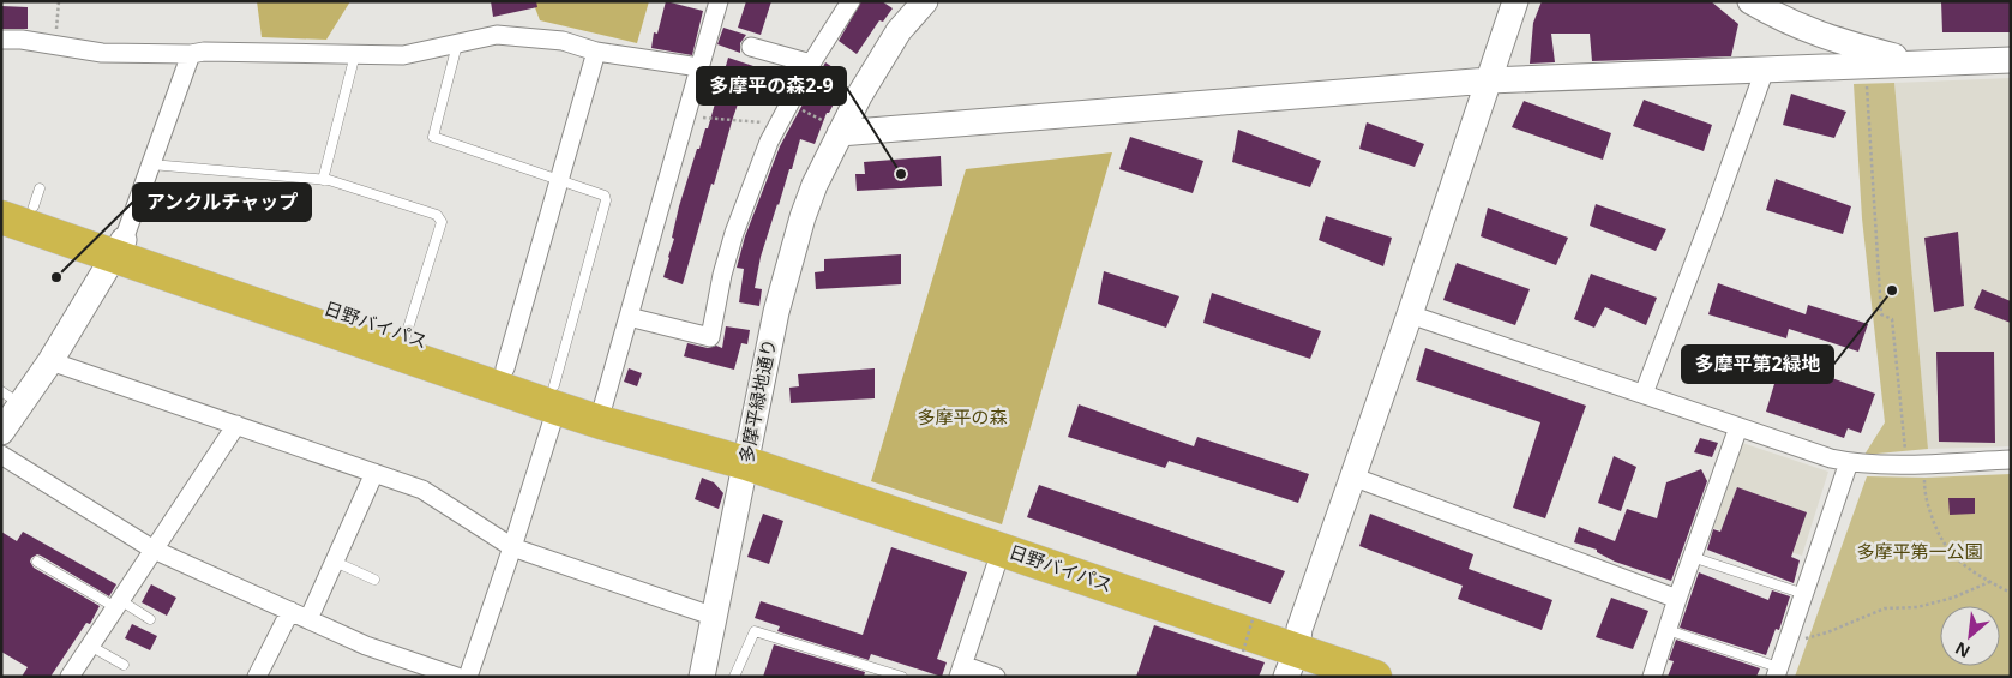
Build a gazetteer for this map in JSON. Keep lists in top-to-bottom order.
{
  "streets": {
    "highway": ["日野バイパス"],
    "street": ["多摩平緑地通り"]
  },
  "crossings": [
    ["日野バイパス", "多摩平緑地通り"]
  ],
  "parks": ["多摩平の森", "多摩平第一公園"],
  "places": ["多摩平の森2-9", "アンクルチャップ", "多摩平第2緑地"],
  "north": "bottom left"
}
